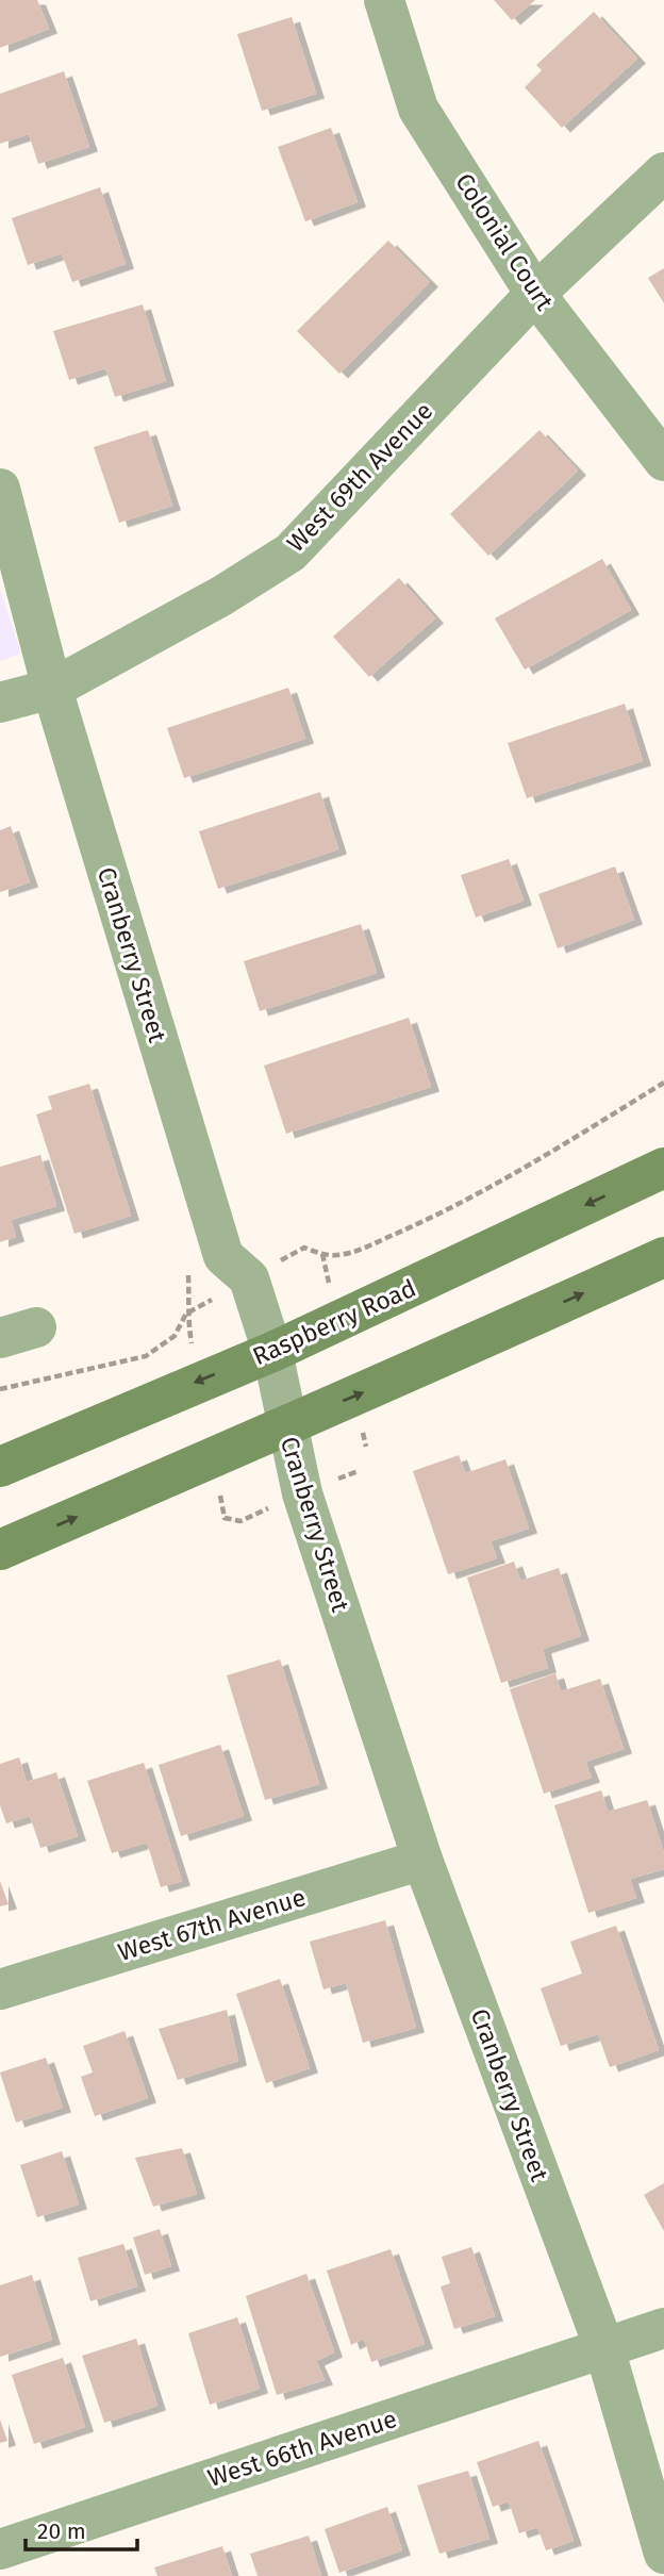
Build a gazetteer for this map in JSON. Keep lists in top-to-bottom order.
{
  "streets": {
    "main road": ["Raspberry Road"],
    "street": [
      "Colonial Court",
      "West 69th Avenue",
      "Cranberry Street",
      "West 67th Avenue",
      "West 66th Avenue"
    ]
  },
  "crossings": [
    ["Colonial Court", "West 69th Avenue"],
    ["West 69th Avenue", "Cranberry Street"],
    ["Cranberry Street", "Raspberry Road"],
    ["Cranberry Street", "West 67th Avenue"],
    ["Cranberry Street", "West 66th Avenue"]
  ],
  "scale_bar": "20 m"
}
